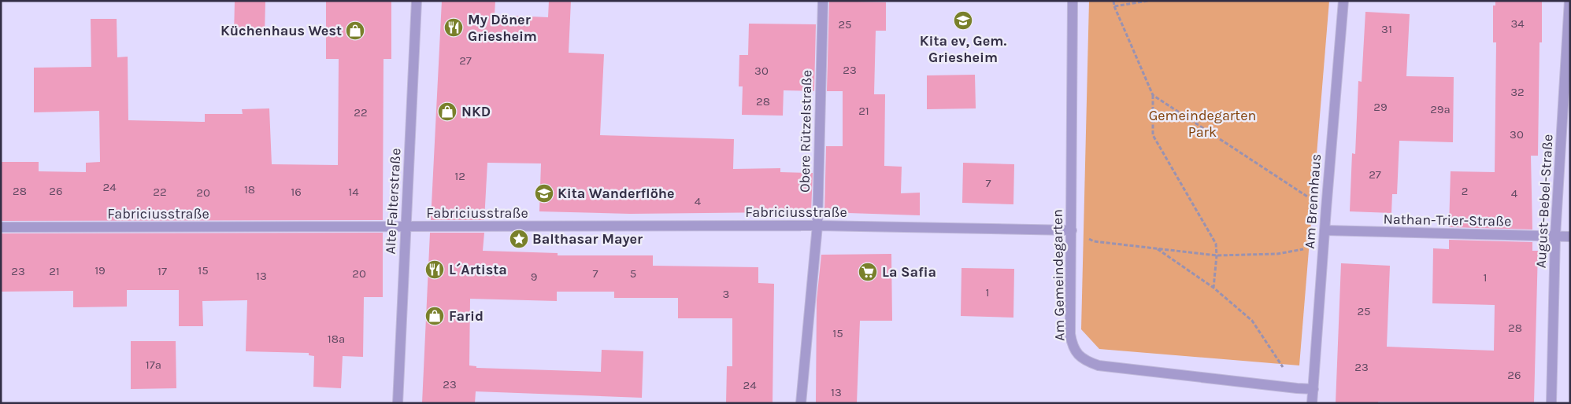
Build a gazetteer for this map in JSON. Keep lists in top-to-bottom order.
{
  "streets": {
    "street": [
      "Obere Rützelstraße",
      "Alte Falterstraße",
      "Am Brennhaus",
      "August-Bebel-Straße",
      "Fabriciusstraße",
      "Nathan-Trier-Straße",
      "Am Gemeindegarten"
    ]
  },
  "crossings": [
    ["Obere Rützelstraße", "Fabriciusstraße"],
    ["Alte Falterstraße", "Fabriciusstraße"],
    ["Am Brennhaus", "Nathan-Trier-Straße"],
    ["Am Brennhaus", "Am Gemeindegarten"],
    ["August-Bebel-Straße", "Nathan-Trier-Straße"],
    ["Fabriciusstraße", "Am Gemeindegarten"]
  ],
  "parks": ["Gemeindegarten Park"],
  "places": {
    "school or university": ["Kita ev, Gem. Griesheim", "Kita Wanderflöhe"],
    "restaurant": ["My Döner Griesheim", "L´Artista"],
    "shop": ["Küchenhaus West", "NKD", "Farid"],
    "place": ["Balthasar Mayer"],
    "supermarket": ["La Safia"]
  },
  "house_numbers": [
    "34",
    "25",
    "31",
    "27",
    "23",
    "30",
    "32",
    "28",
    "29",
    "29a",
    "21",
    "22",
    "30",
    "27",
    "12",
    "7",
    "24",
    "18",
    "28",
    "26",
    "2",
    "22",
    "16",
    "14",
    "20",
    "4",
    "4",
    "19",
    "15",
    "23",
    "21",
    "17",
    "20",
    "7",
    "5",
    "13",
    "9",
    "1",
    "1",
    "3",
    "25",
    "28",
    "15",
    "18a",
    "17a",
    "23",
    "26",
    "23",
    "24",
    "13"
  ]
}
